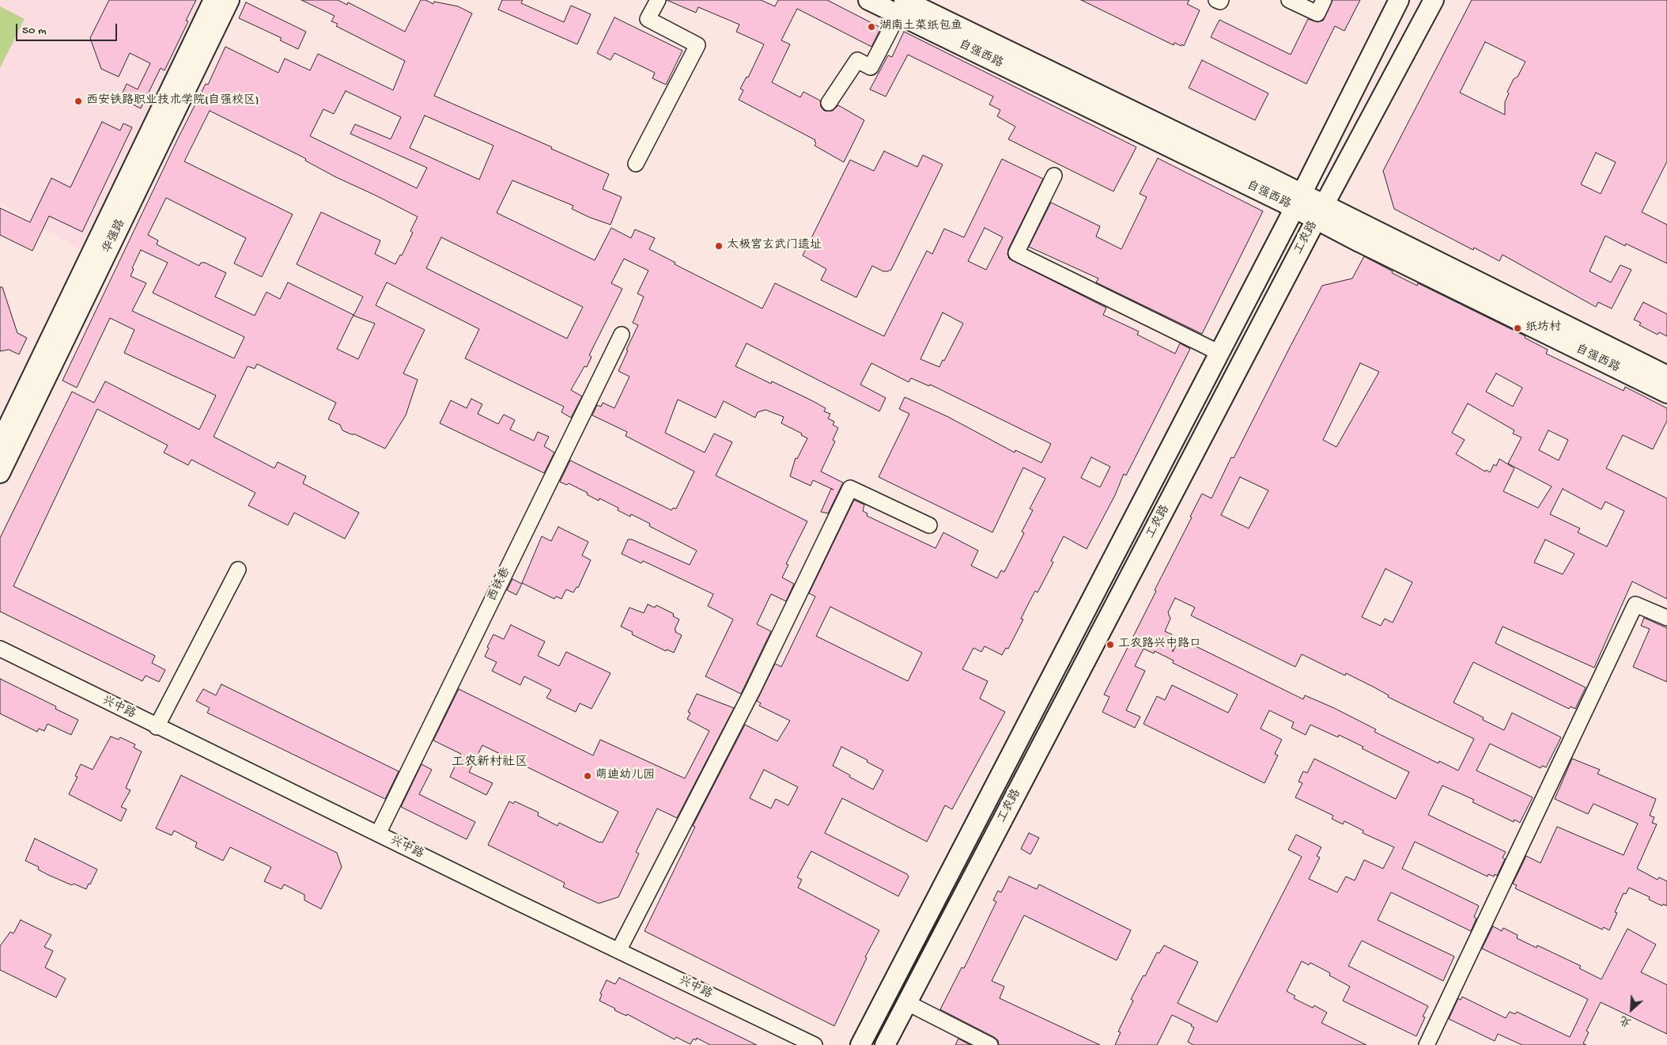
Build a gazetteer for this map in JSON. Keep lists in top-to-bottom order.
{
  "streets": {
    "main road": ["自强西路", "华强路", "工农路"],
    "street": ["西铁巷", "兴中路"]
  },
  "crossings": [
    ["自强西路", "工农路"],
    ["西铁巷", "兴中路"]
  ],
  "districts": ["工农新村社区"],
  "places": [
    "湖南土菜纸包鱼",
    "西安铁路职业技术学院(自强校区)",
    "太极宫玄武门遗址",
    "纸坊村",
    "工农路兴中路口",
    "萌迪幼儿园"
  ],
  "scale_bar": "50 m",
  "north": "bottom left"
}
